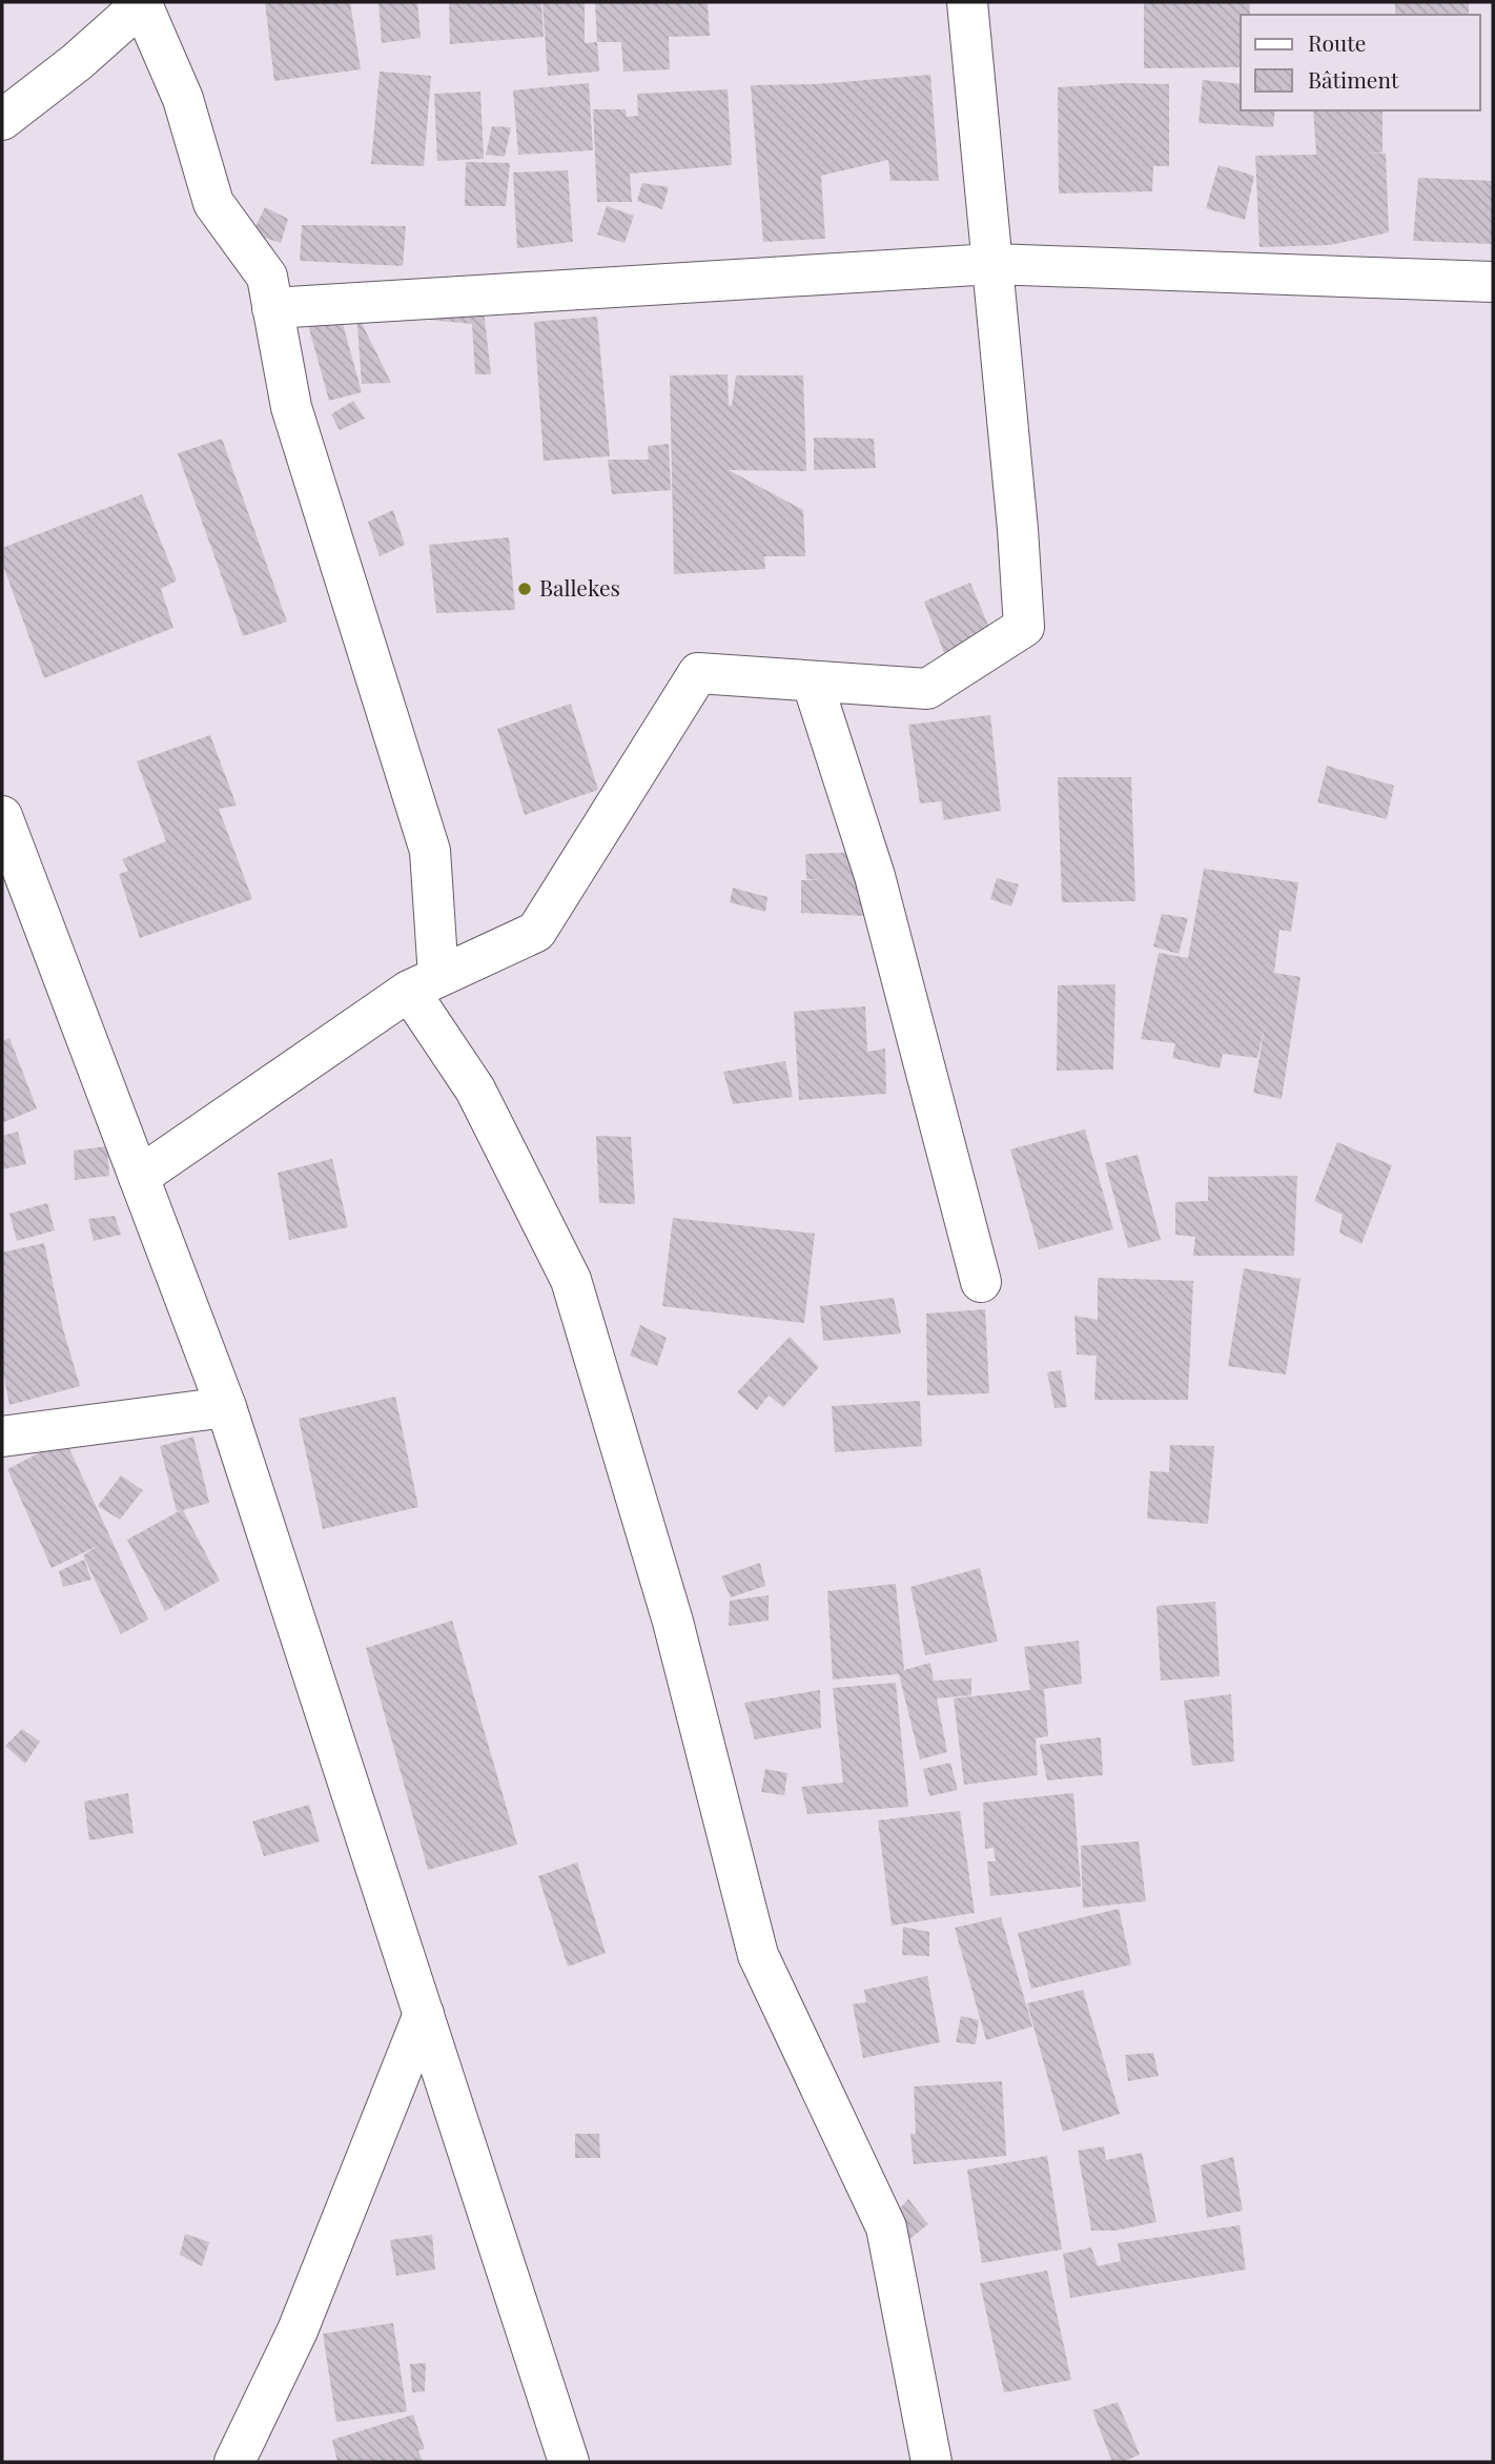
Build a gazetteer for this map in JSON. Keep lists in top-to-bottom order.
{
  "places": ["Ballekes"],
  "legend": ["Route", "Bâtiment"]
}
